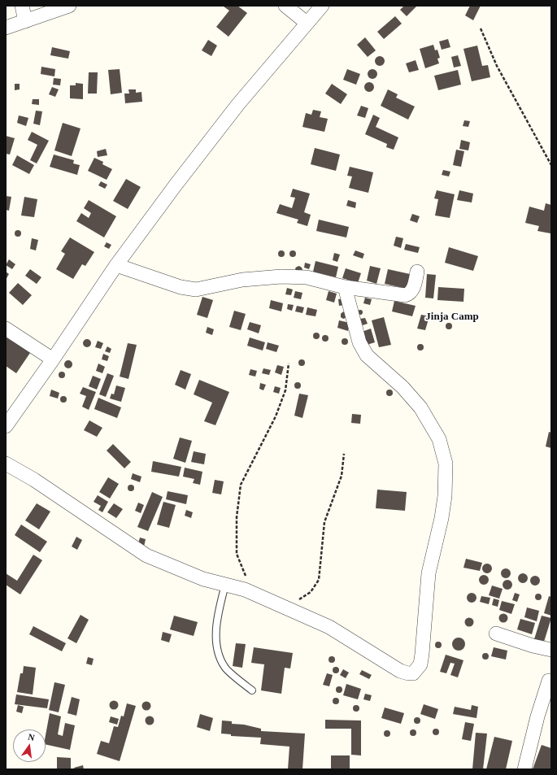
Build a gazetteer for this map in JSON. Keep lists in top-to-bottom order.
{
  "districts": ["Jinja Camp"],
  "north": "top"
}
